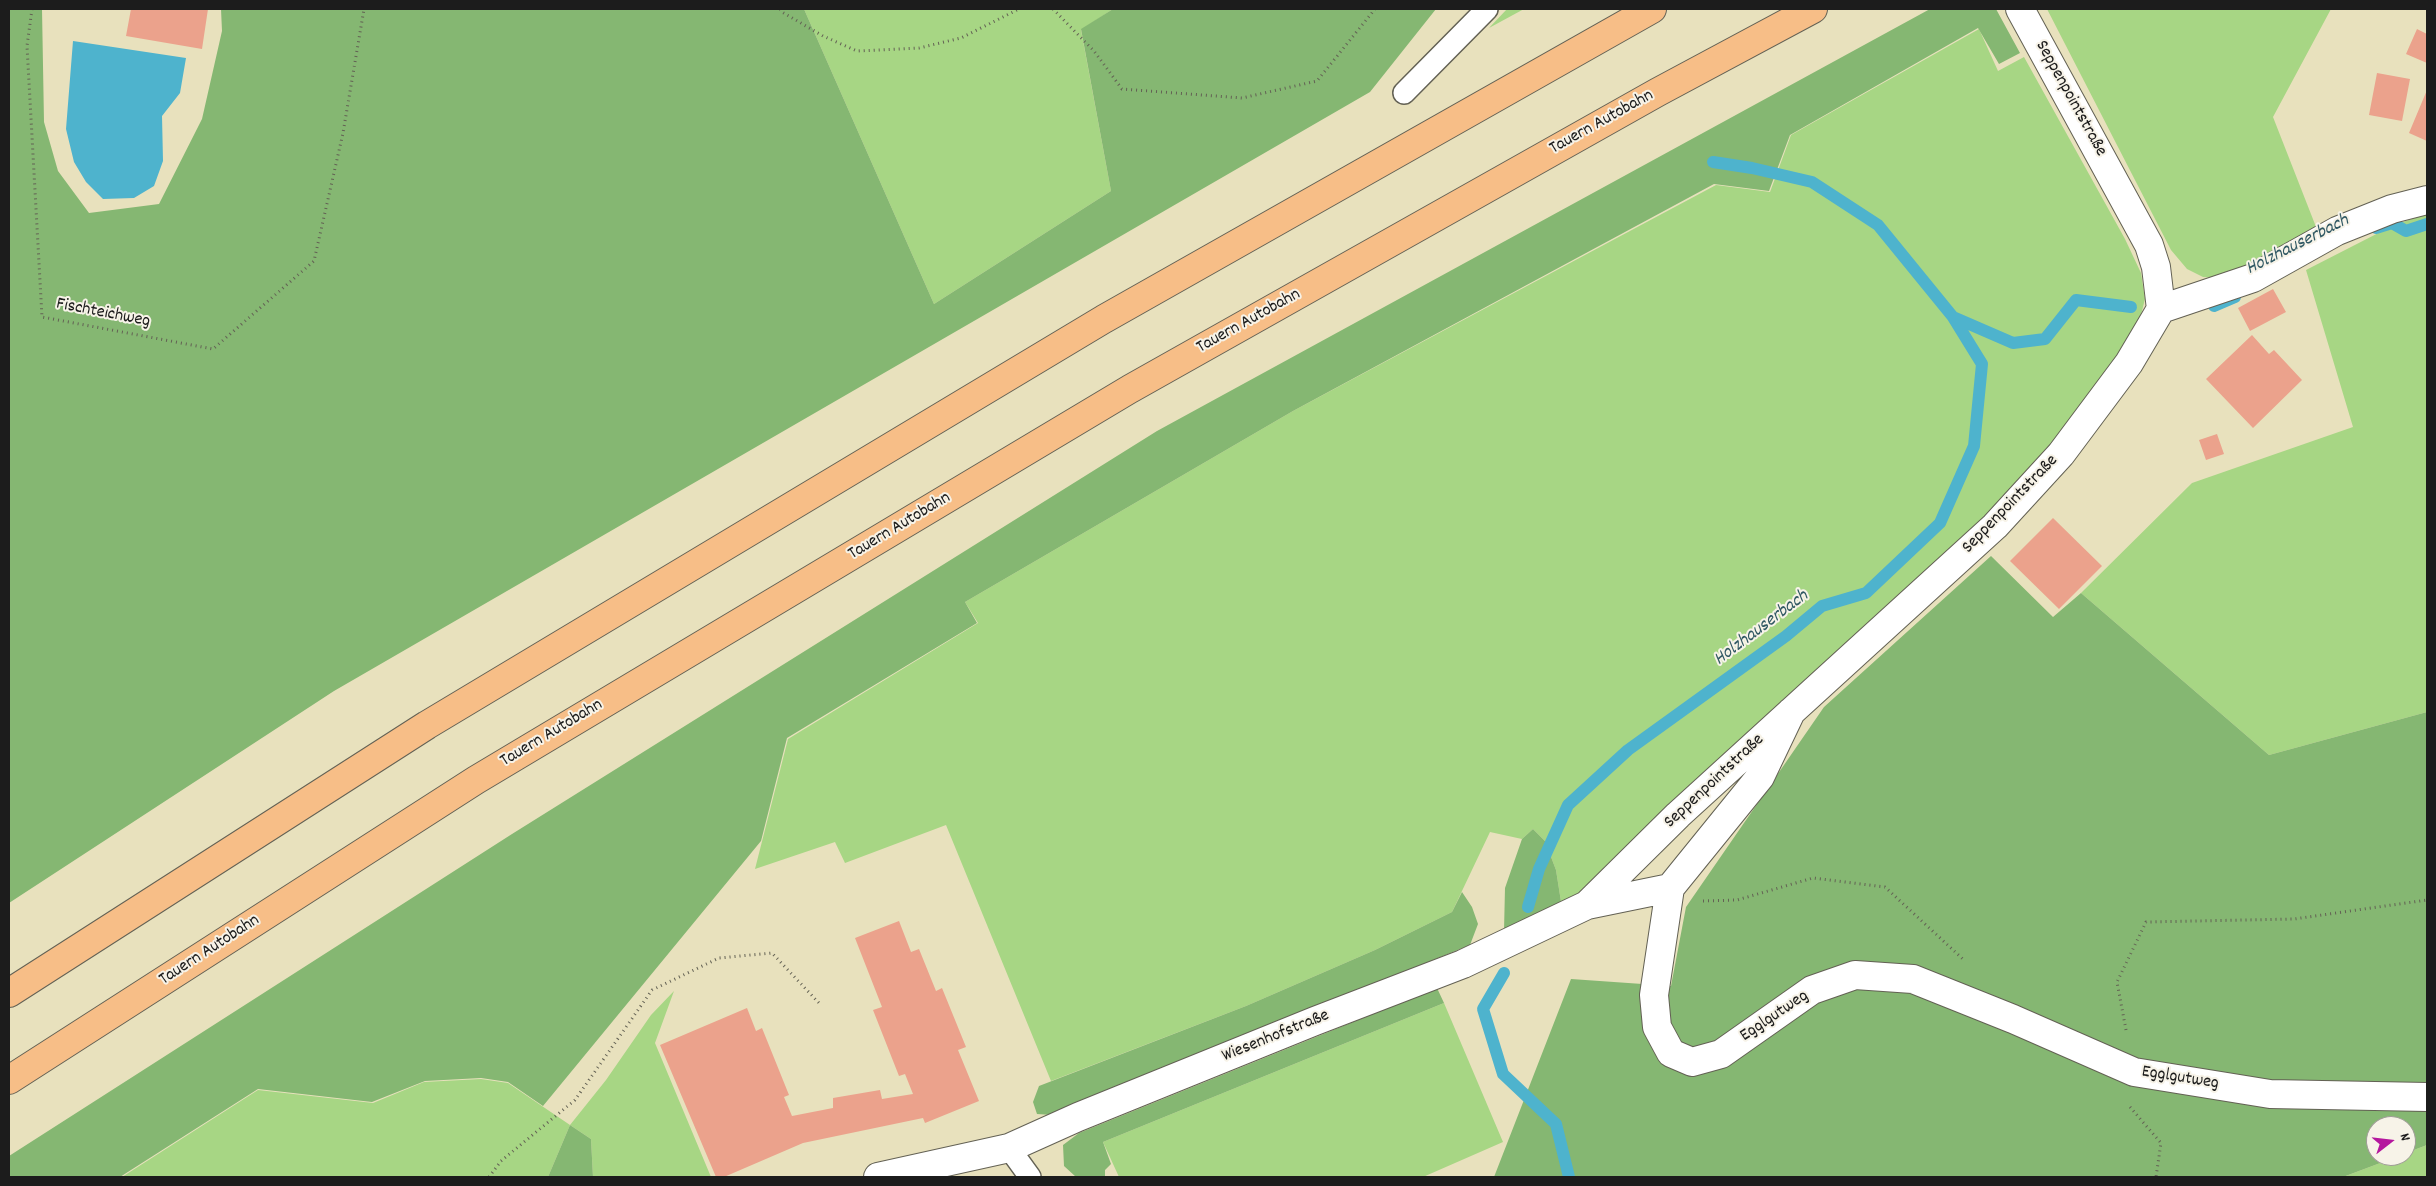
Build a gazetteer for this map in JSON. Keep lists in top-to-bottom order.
{
  "streets": {
    "highway": ["Tauern Autobahn"],
    "street": ["Seppenpointstraße", "Egglgutweg", "Wiesenhofstraße"],
    "path": ["Fischteichweg"]
  },
  "crossings": [
    ["Seppenpointstraße", "Wiesenhofstraße"],
    ["Egglgutweg", "Wiesenhofstraße"]
  ],
  "water": ["Holzhauserbach"],
  "north": "right"
}
